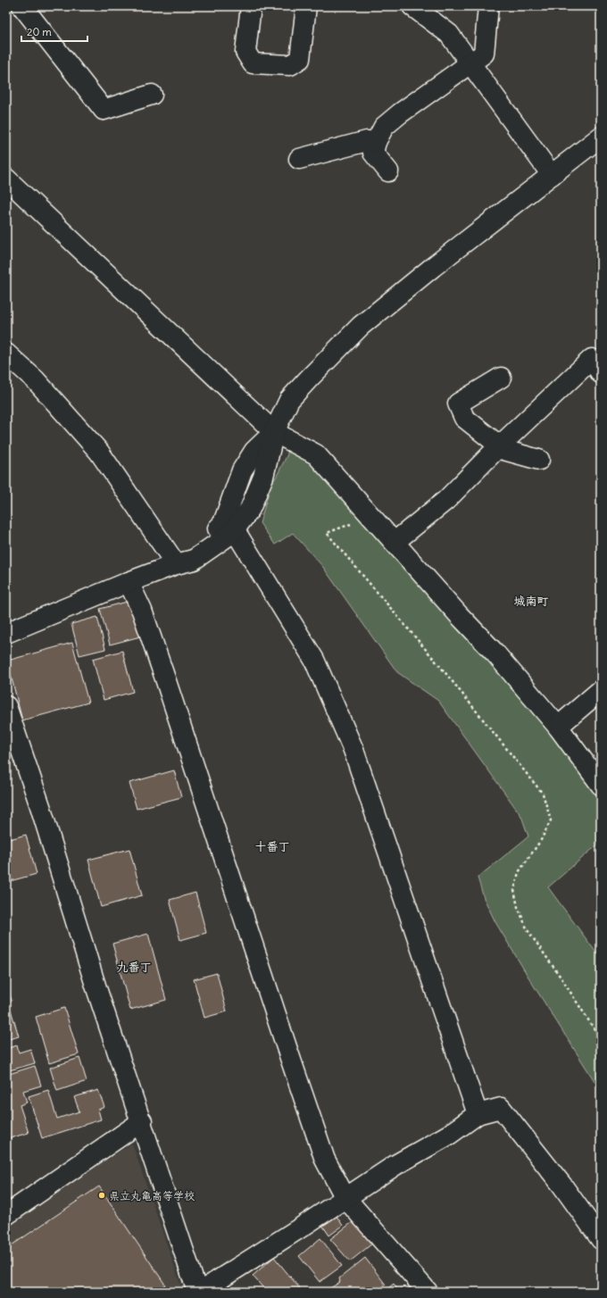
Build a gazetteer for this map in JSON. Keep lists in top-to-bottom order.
{
  "districts": ["城南町", "十番丁", "九番丁"],
  "places": ["県立丸亀高等学校"],
  "scale_bar": "20 m"
}
